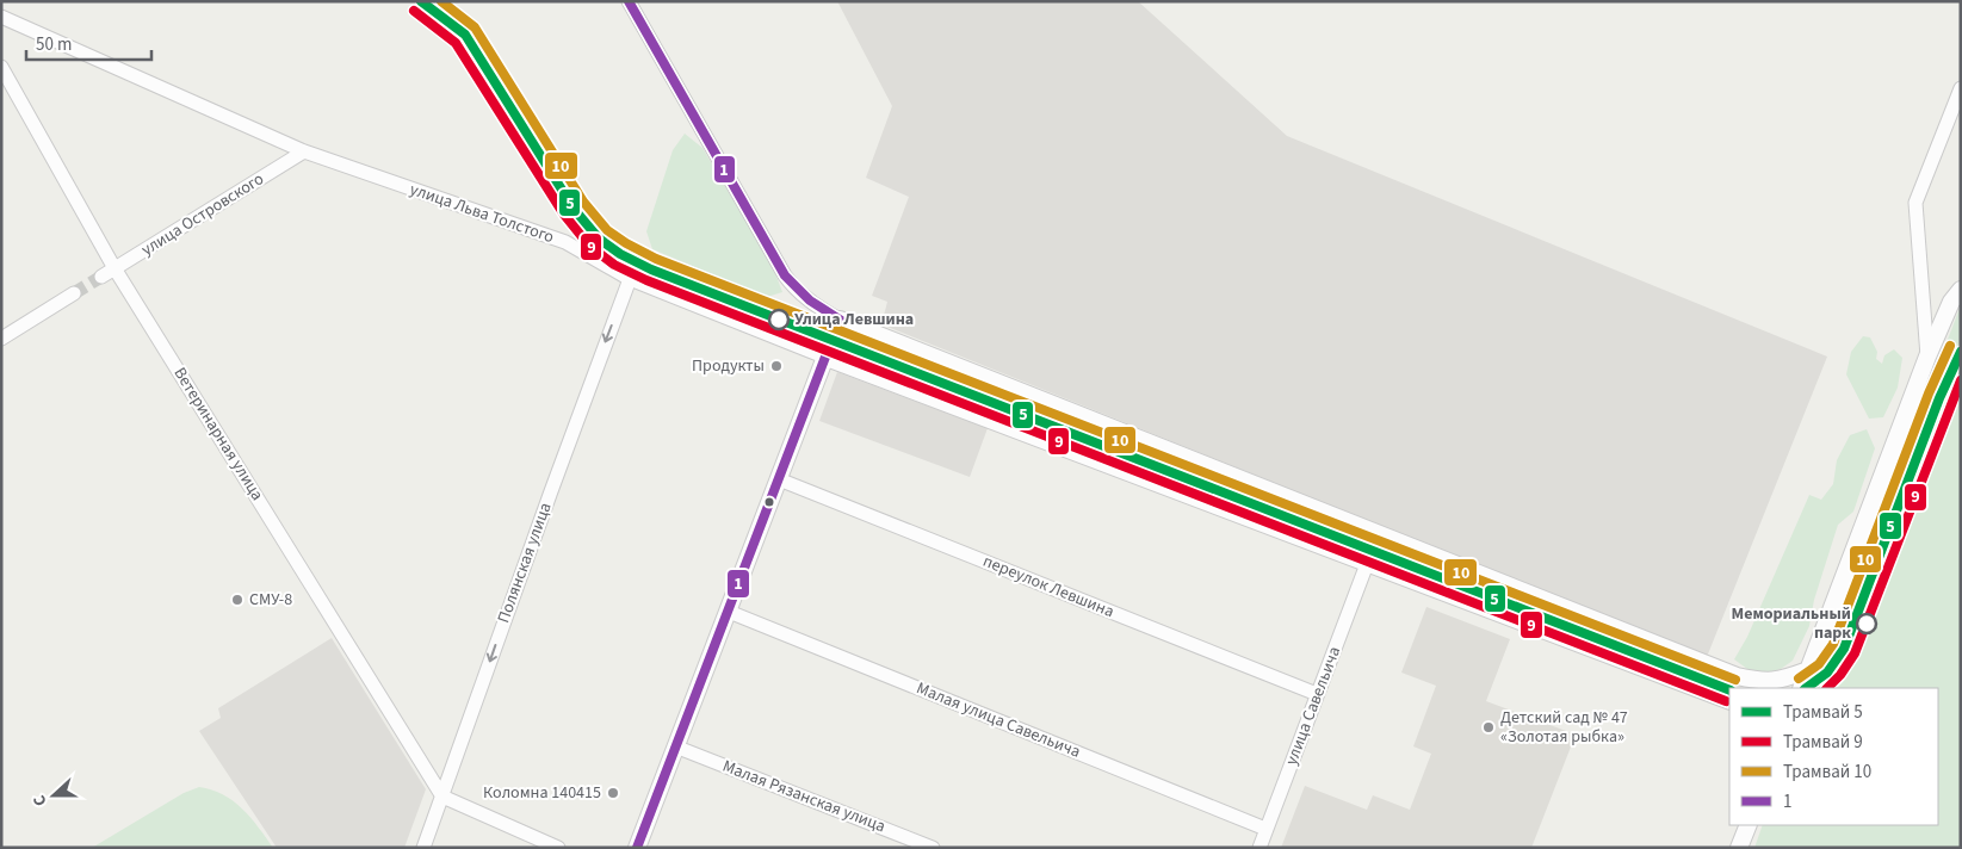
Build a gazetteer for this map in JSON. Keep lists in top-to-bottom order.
{
  "streets": {
    "street": [
      "улица Льва Толстого",
      "улица Островского",
      "Ветеринарная улица",
      "Полянская улица",
      "переулок Левшина",
      "улица Савельича",
      "Малая улица Савельича",
      "Малая Рязанская улица"
    ]
  },
  "crossings": [
    ["улица Льва Толстого", "улица Островского"],
    ["улица Льва Толстого", "Полянская улица"],
    ["улица Льва Толстого", "улица Савельича"],
    ["улица Островского", "Ветеринарная улица"],
    ["Ветеринарная улица", "Полянская улица"],
    ["переулок Левшина", "улица Савельича"],
    ["улица Савельича", "Малая улица Савельича"]
  ],
  "one_way": ["Полянская улица"],
  "places": [
    "Улица Левшина",
    "Продукты",
    "СМУ-8",
    "Мемориальный парк",
    "Детский сад № 47 «Золотая рыбка»",
    "Коломна 140415"
  ],
  "lines": [
    "tram line 5",
    "tram line 10",
    "transit line 1",
    "tram line 9"
  ],
  "legend": [
    "Трамвай 5",
    "Трамвай 9",
    "Трамвай 10",
    "1"
  ],
  "scale_bar": "50 m",
  "north": "left"
}
